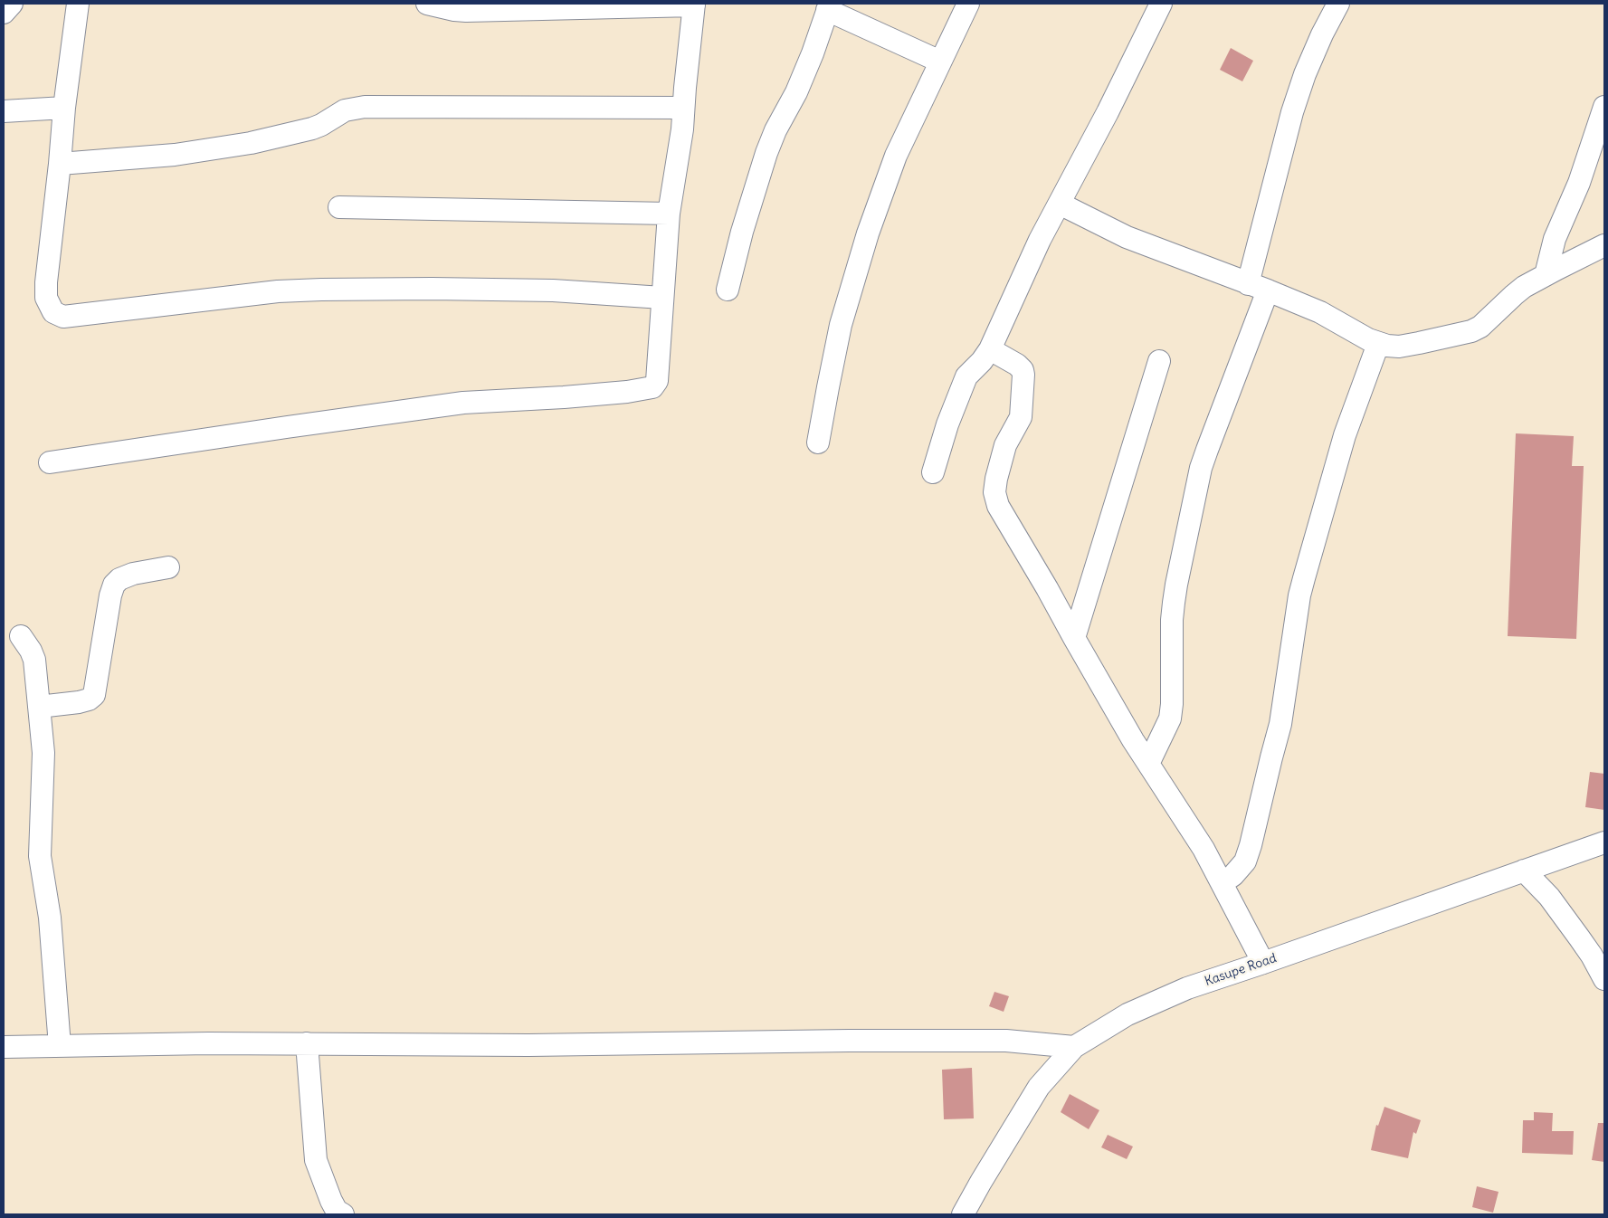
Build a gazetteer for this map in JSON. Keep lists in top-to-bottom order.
{
  "streets": {
    "street": ["Kasupe Road"]
  }
}
